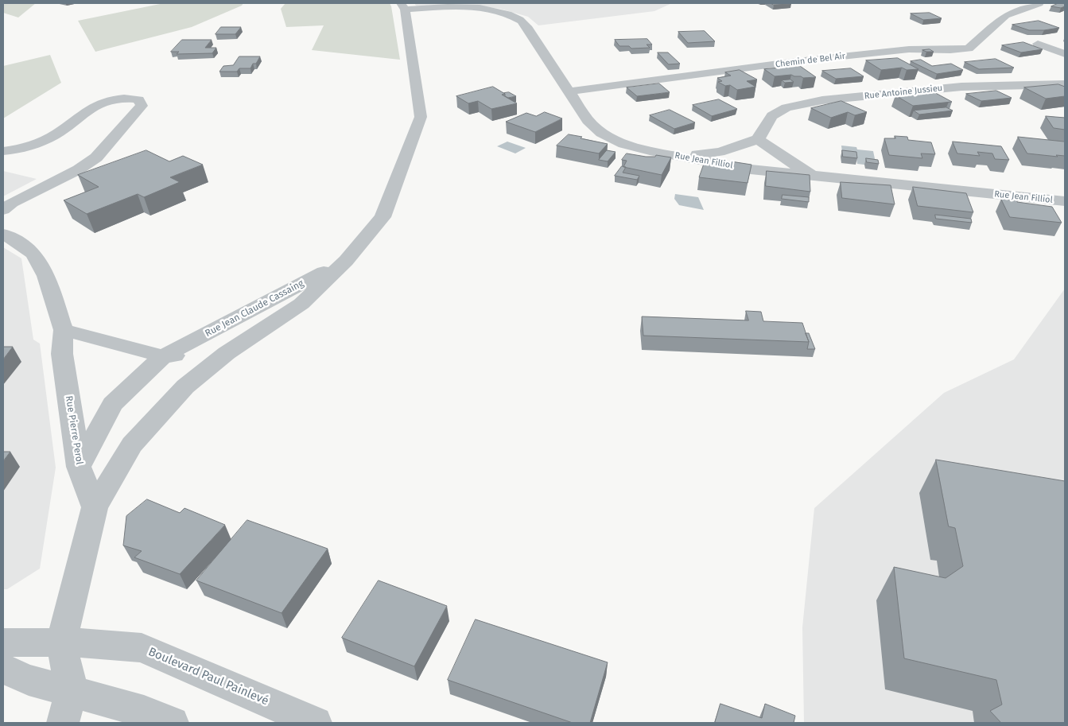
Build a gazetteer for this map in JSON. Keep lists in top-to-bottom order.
{
  "streets": {
    "street": [
      "Chemin de Bel Air",
      "Rue Antoine Jussieu",
      "Rue Jean Filliol",
      "Rue Jean Claude Cassaing",
      "Rue Pierre Perol",
      "Boulevard Paul Painlevé"
    ]
  },
  "crossings": [
    ["Chemin de Bel Air", "Rue Jean Filliol"],
    ["Rue Jean Filliol", "Rue Jean Claude Cassaing"],
    ["Rue Jean Claude Cassaing", "Rue Pierre Perol"]
  ]
}
